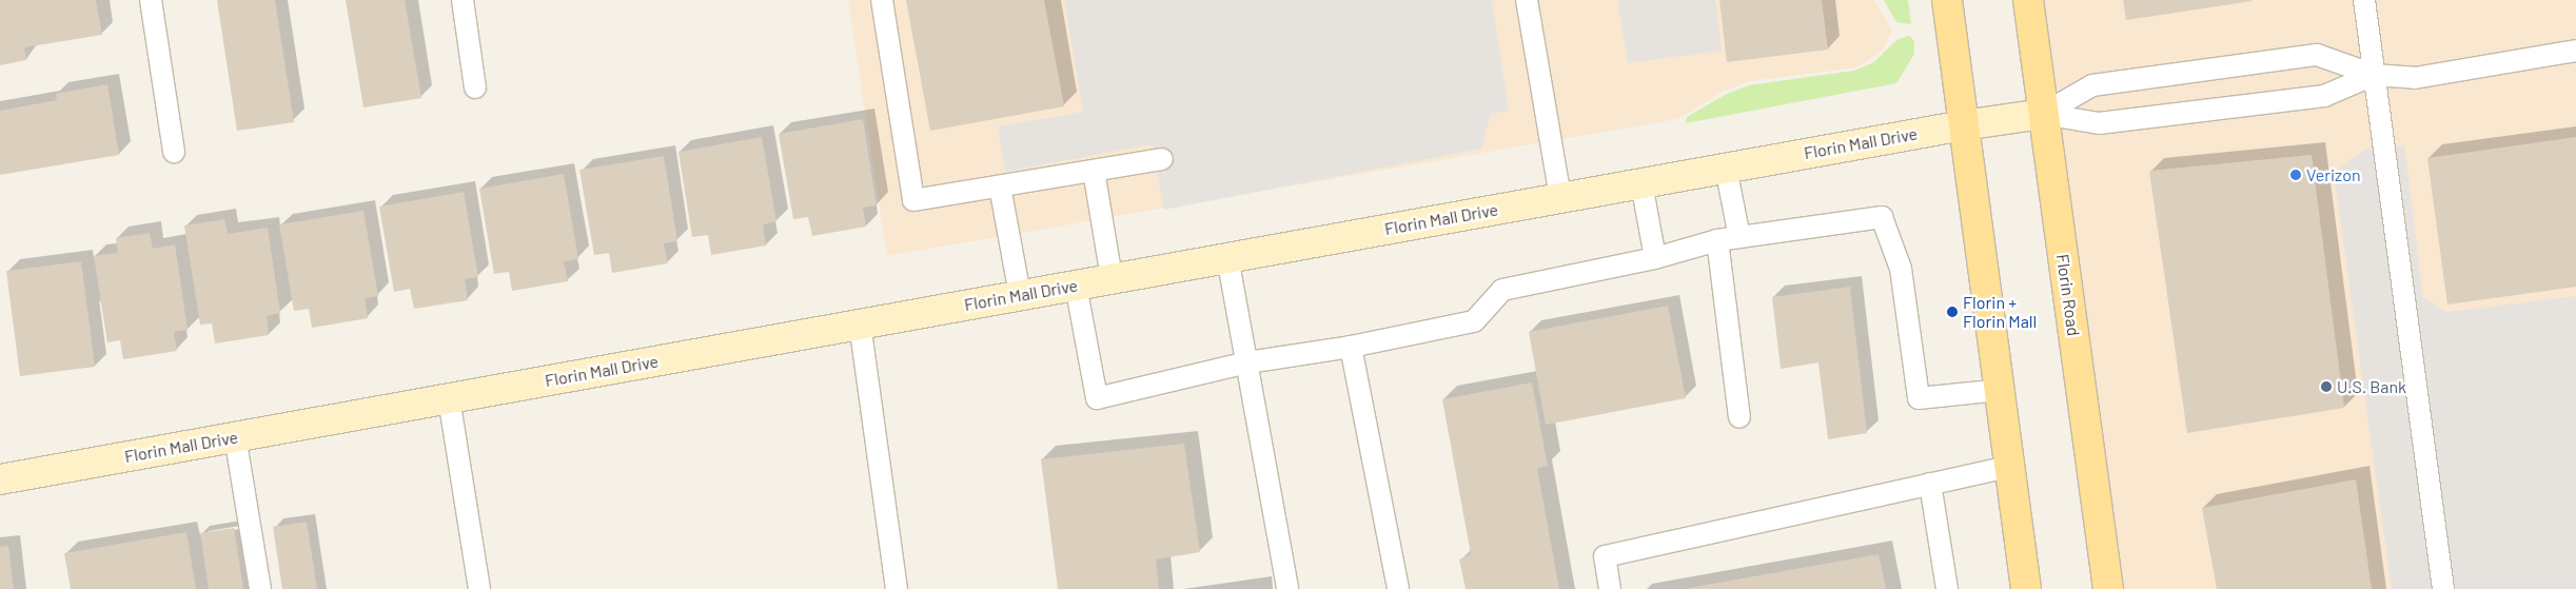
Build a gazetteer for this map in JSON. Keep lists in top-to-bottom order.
{
  "streets": {
    "main road": ["Florin Road"],
    "street": ["Florin Mall Drive"]
  },
  "crossings": [
    ["Florin Mall Drive", "Florin Road"]
  ],
  "places": ["Verizon", "Florin + Florin Mall", "U.S. Bank"]
}
